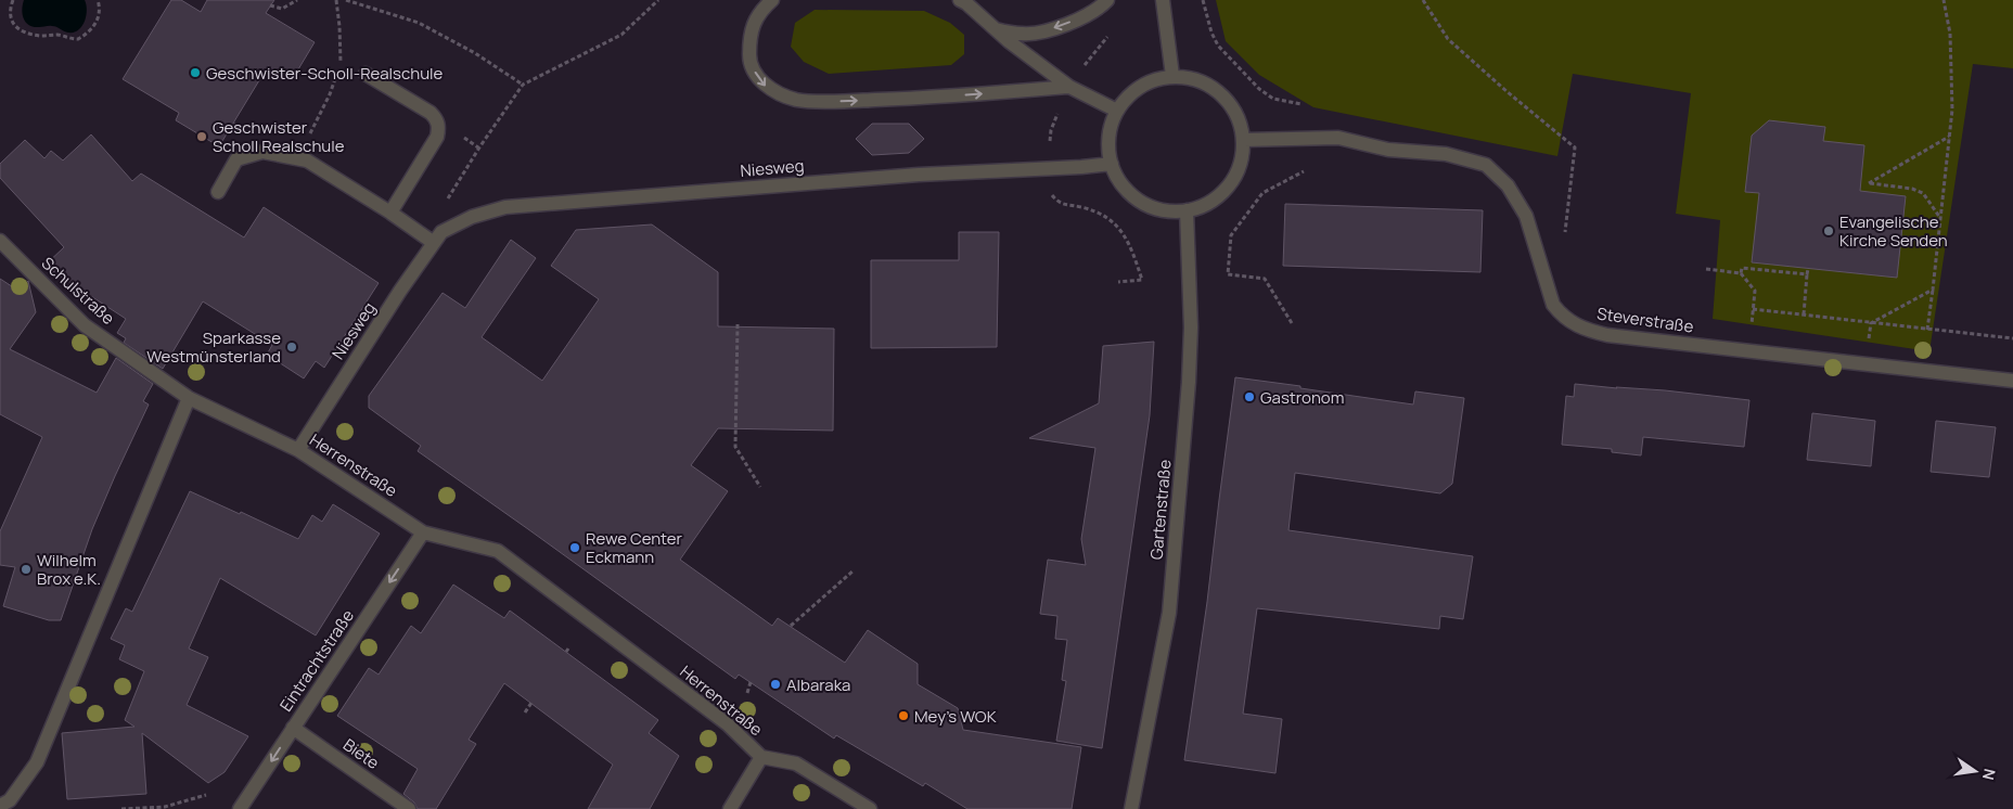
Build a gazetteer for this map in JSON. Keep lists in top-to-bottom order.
{
  "streets": {
    "street": [
      "Niesweg",
      "Schulstraße",
      "Steverstraße",
      "Herrenstraße",
      "Gartenstraße",
      "Eintrachtstraße",
      "Biete"
    ]
  },
  "crossings": [
    ["Niesweg", "Steverstraße"],
    ["Niesweg", "Herrenstraße"],
    ["Niesweg", "Gartenstraße"],
    ["Schulstraße", "Herrenstraße"],
    ["Steverstraße", "Gartenstraße"],
    ["Herrenstraße", "Eintrachtstraße"],
    ["Eintrachtstraße", "Biete"]
  ],
  "one_way": ["Eintrachtstraße"],
  "places": [
    "Geschwister-Scholl-Realschule",
    "Geschwister Scholl Realschule",
    "Evangelische Kirche Senden",
    "Sparkasse Westmünsterland",
    "Gastronom",
    "Rewe Center Eckmann",
    "Wilhelm Brox e.K.",
    "Albaraka",
    "Mey's WOK"
  ],
  "north": "right"
}
